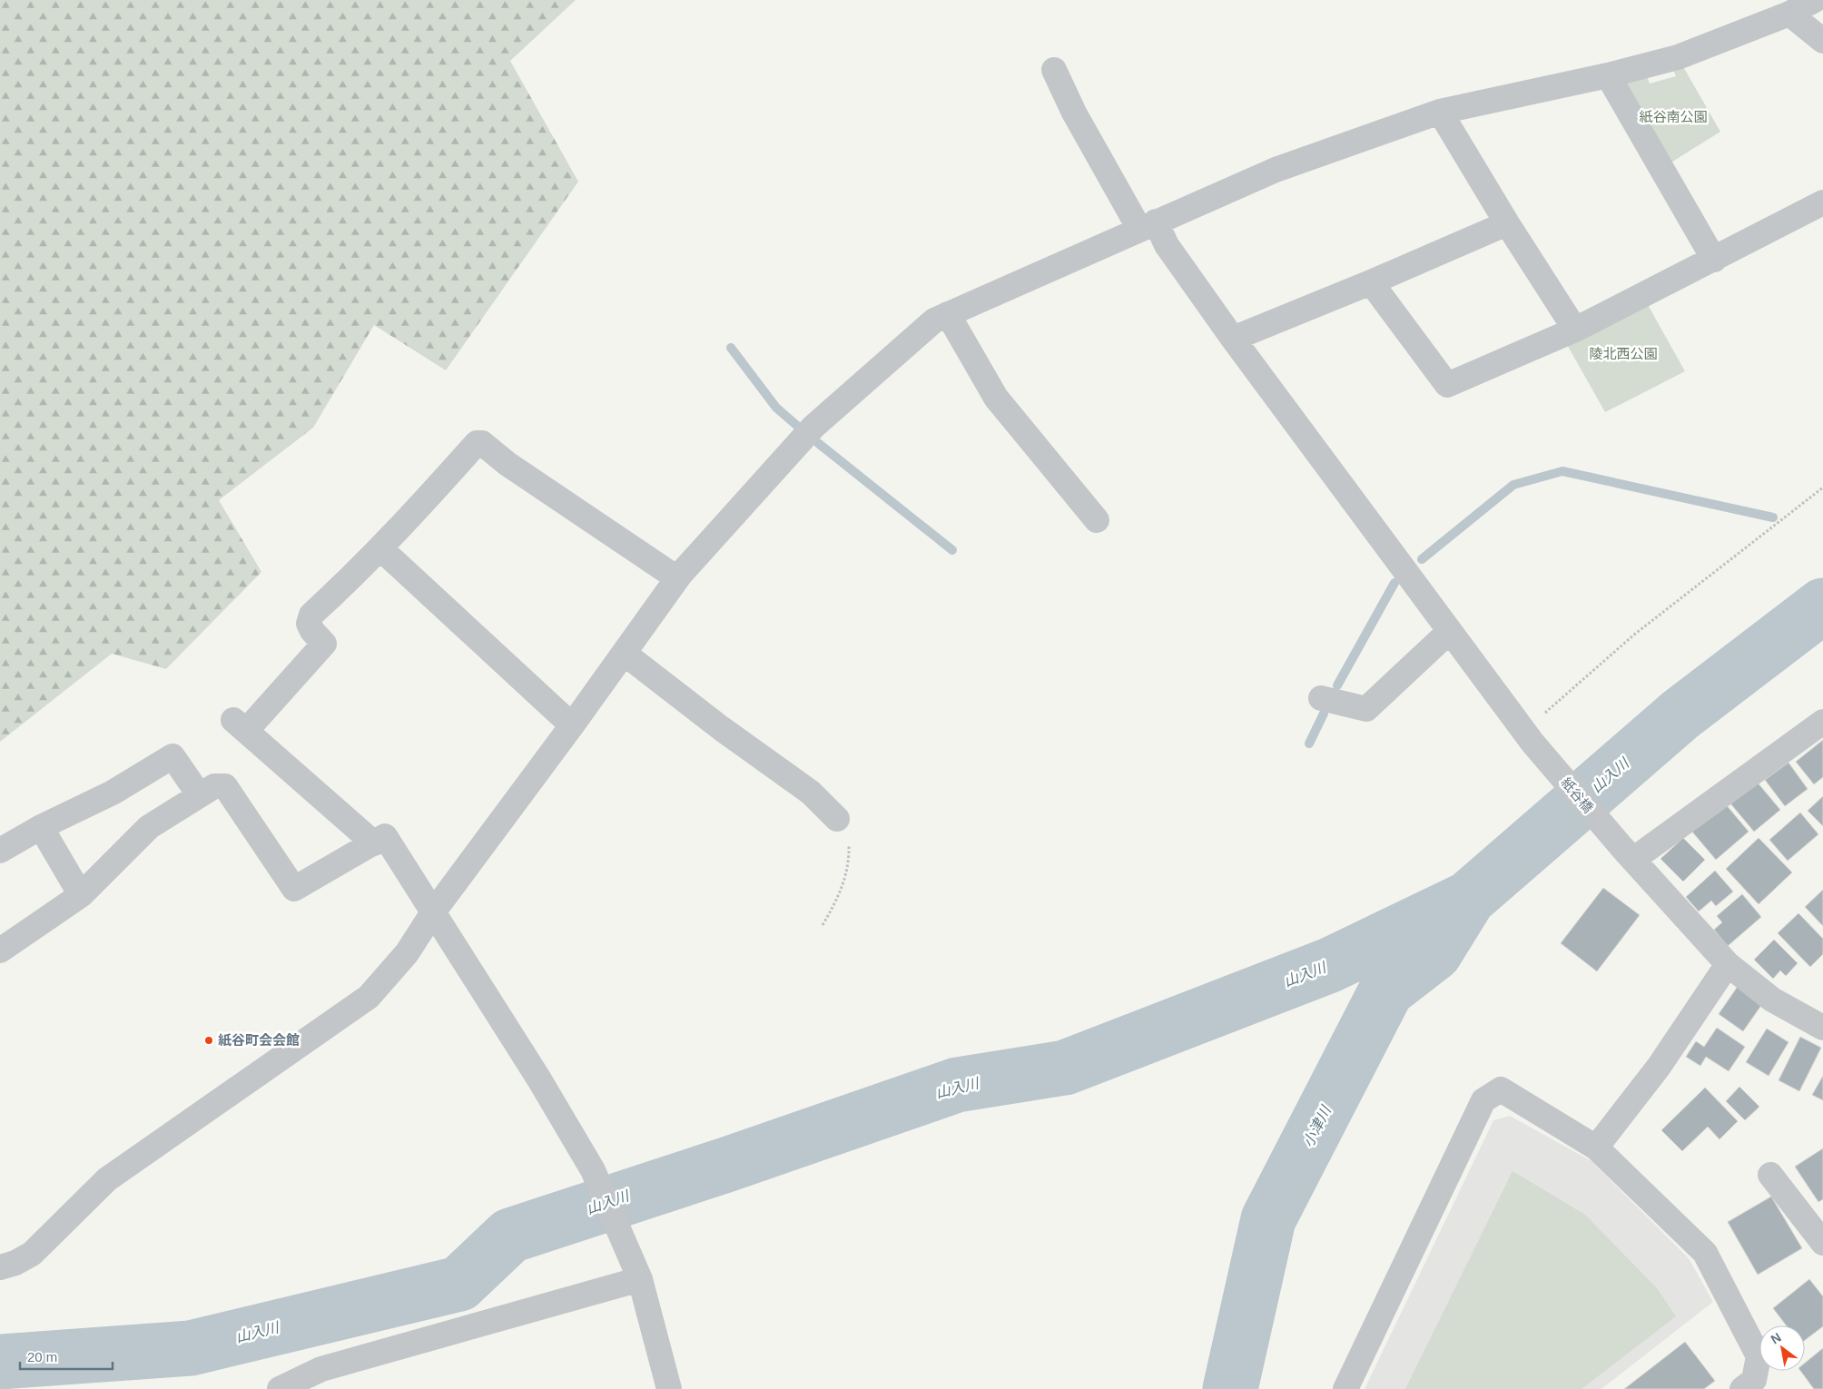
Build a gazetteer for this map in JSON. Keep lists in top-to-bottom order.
{
  "streets": {
    "street": ["紙谷橋"]
  },
  "water": ["山入川", "小津川"],
  "parks": ["紙谷南公園", "陵北西公園"],
  "places": ["紙谷町会会館"],
  "scale_bar": "20 m",
  "north": "top left"
}
